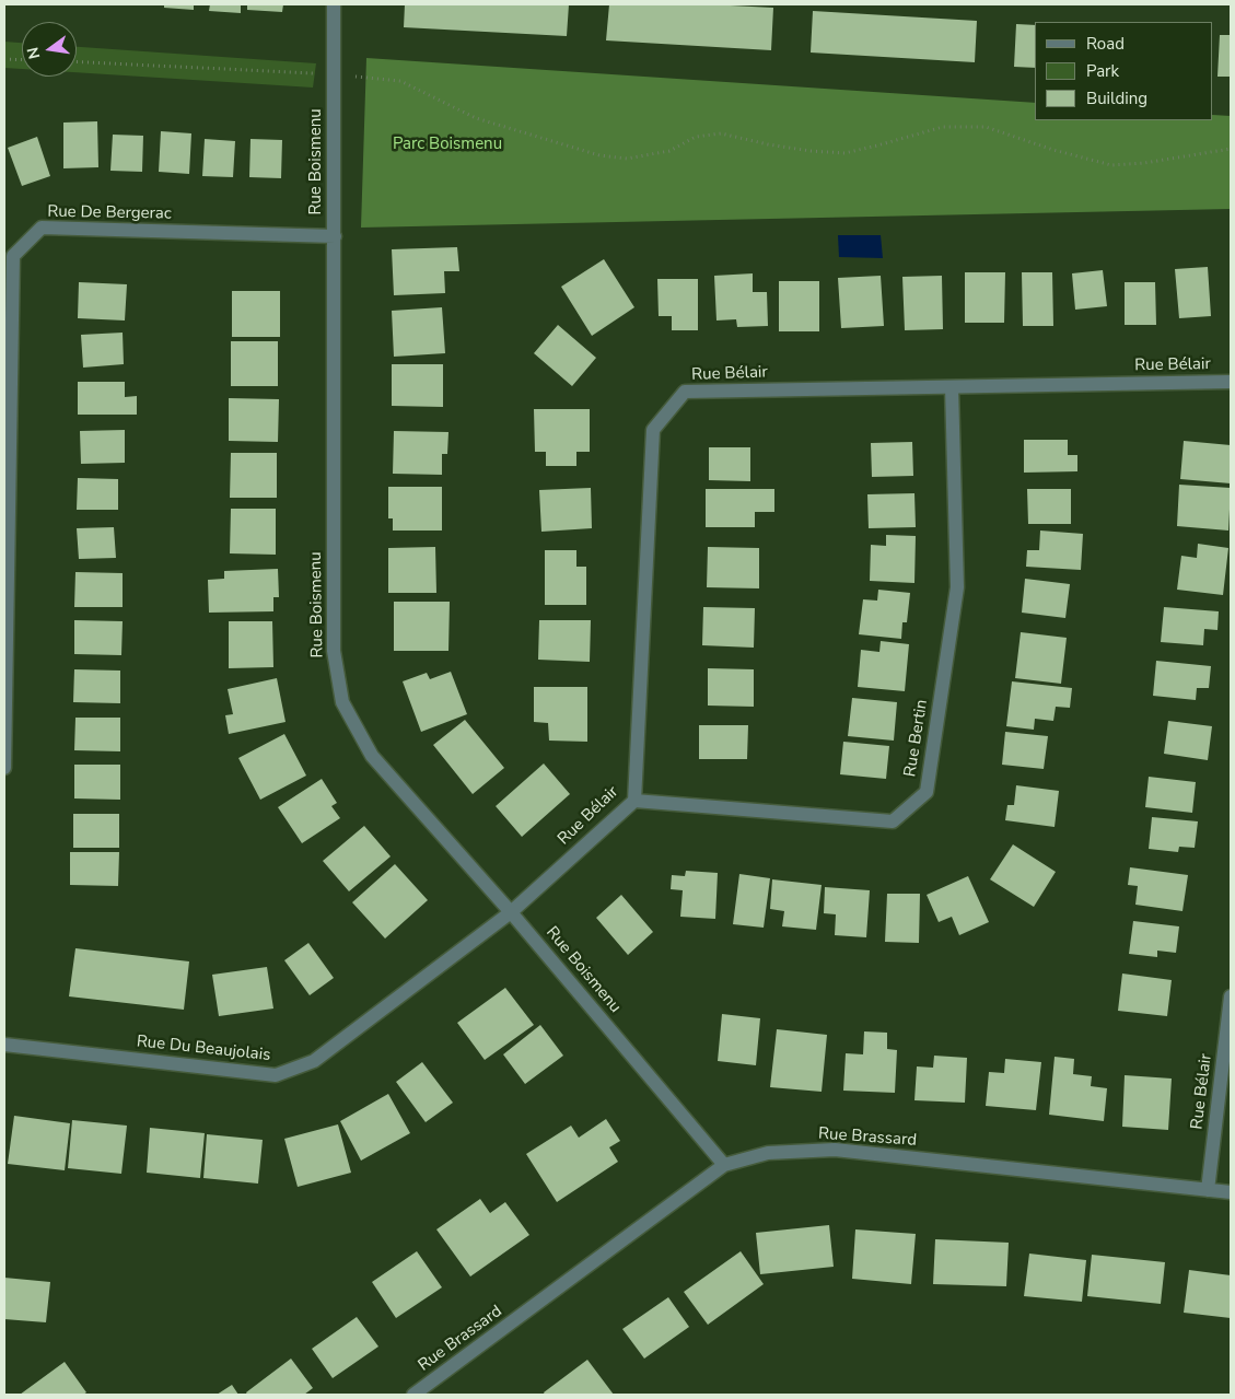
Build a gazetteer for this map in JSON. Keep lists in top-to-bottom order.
{
  "streets": {
    "street": [
      "Rue Boismenu",
      "Rue De Bergerac",
      "Rue Bélair",
      "Rue Bertin",
      "Rue Du Beaujolais",
      "Rue Brassard"
    ]
  },
  "crossings": [
    ["Rue Boismenu", "Rue De Bergerac"],
    ["Rue Boismenu", "Rue Bélair"],
    ["Rue Boismenu", "Rue Du Beaujolais"],
    ["Rue Boismenu", "Rue Brassard"],
    ["Rue Bélair", "Rue Bertin"],
    ["Rue Bélair", "Rue Du Beaujolais"],
    ["Rue Bélair", "Rue Brassard"]
  ],
  "parks": ["Parc Boismenu"],
  "legend": ["Road", "Park", "Building"],
  "north": "left"
}
